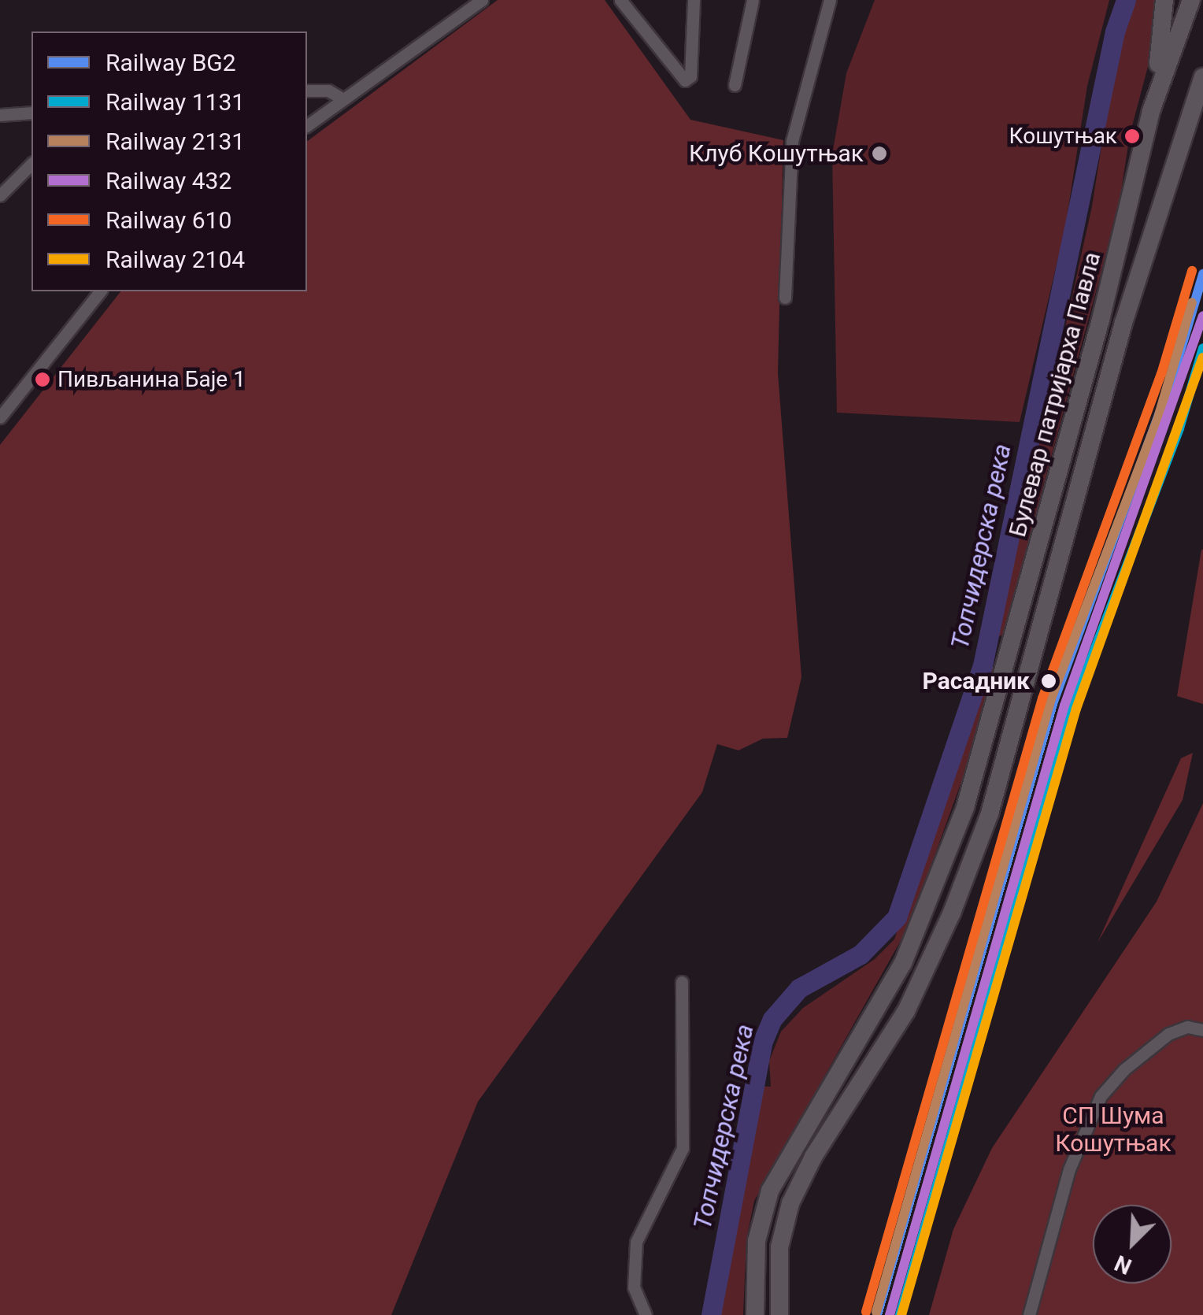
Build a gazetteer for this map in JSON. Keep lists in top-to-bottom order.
{
  "streets": {
    "main road": ["Булевар патријарха Павла"]
  },
  "water": ["Топчидерска река"],
  "parks": ["СП Шума Кошутњак"],
  "places": [
    "Кошутњак",
    "Клуб Кошутњак",
    "Пивљанина Баје 1",
    "Расадник"
  ],
  "lines": [
    "rail line 610",
    "rail line BG2",
    "rail line 2131",
    "rail line 432",
    "rail line 1131",
    "rail line 2104"
  ],
  "legend": [
    "Railway BG2",
    "Railway 1131",
    "Railway 2131",
    "Railway 432",
    "Railway 610",
    "Railway 2104"
  ],
  "north": "bottom left"
}
